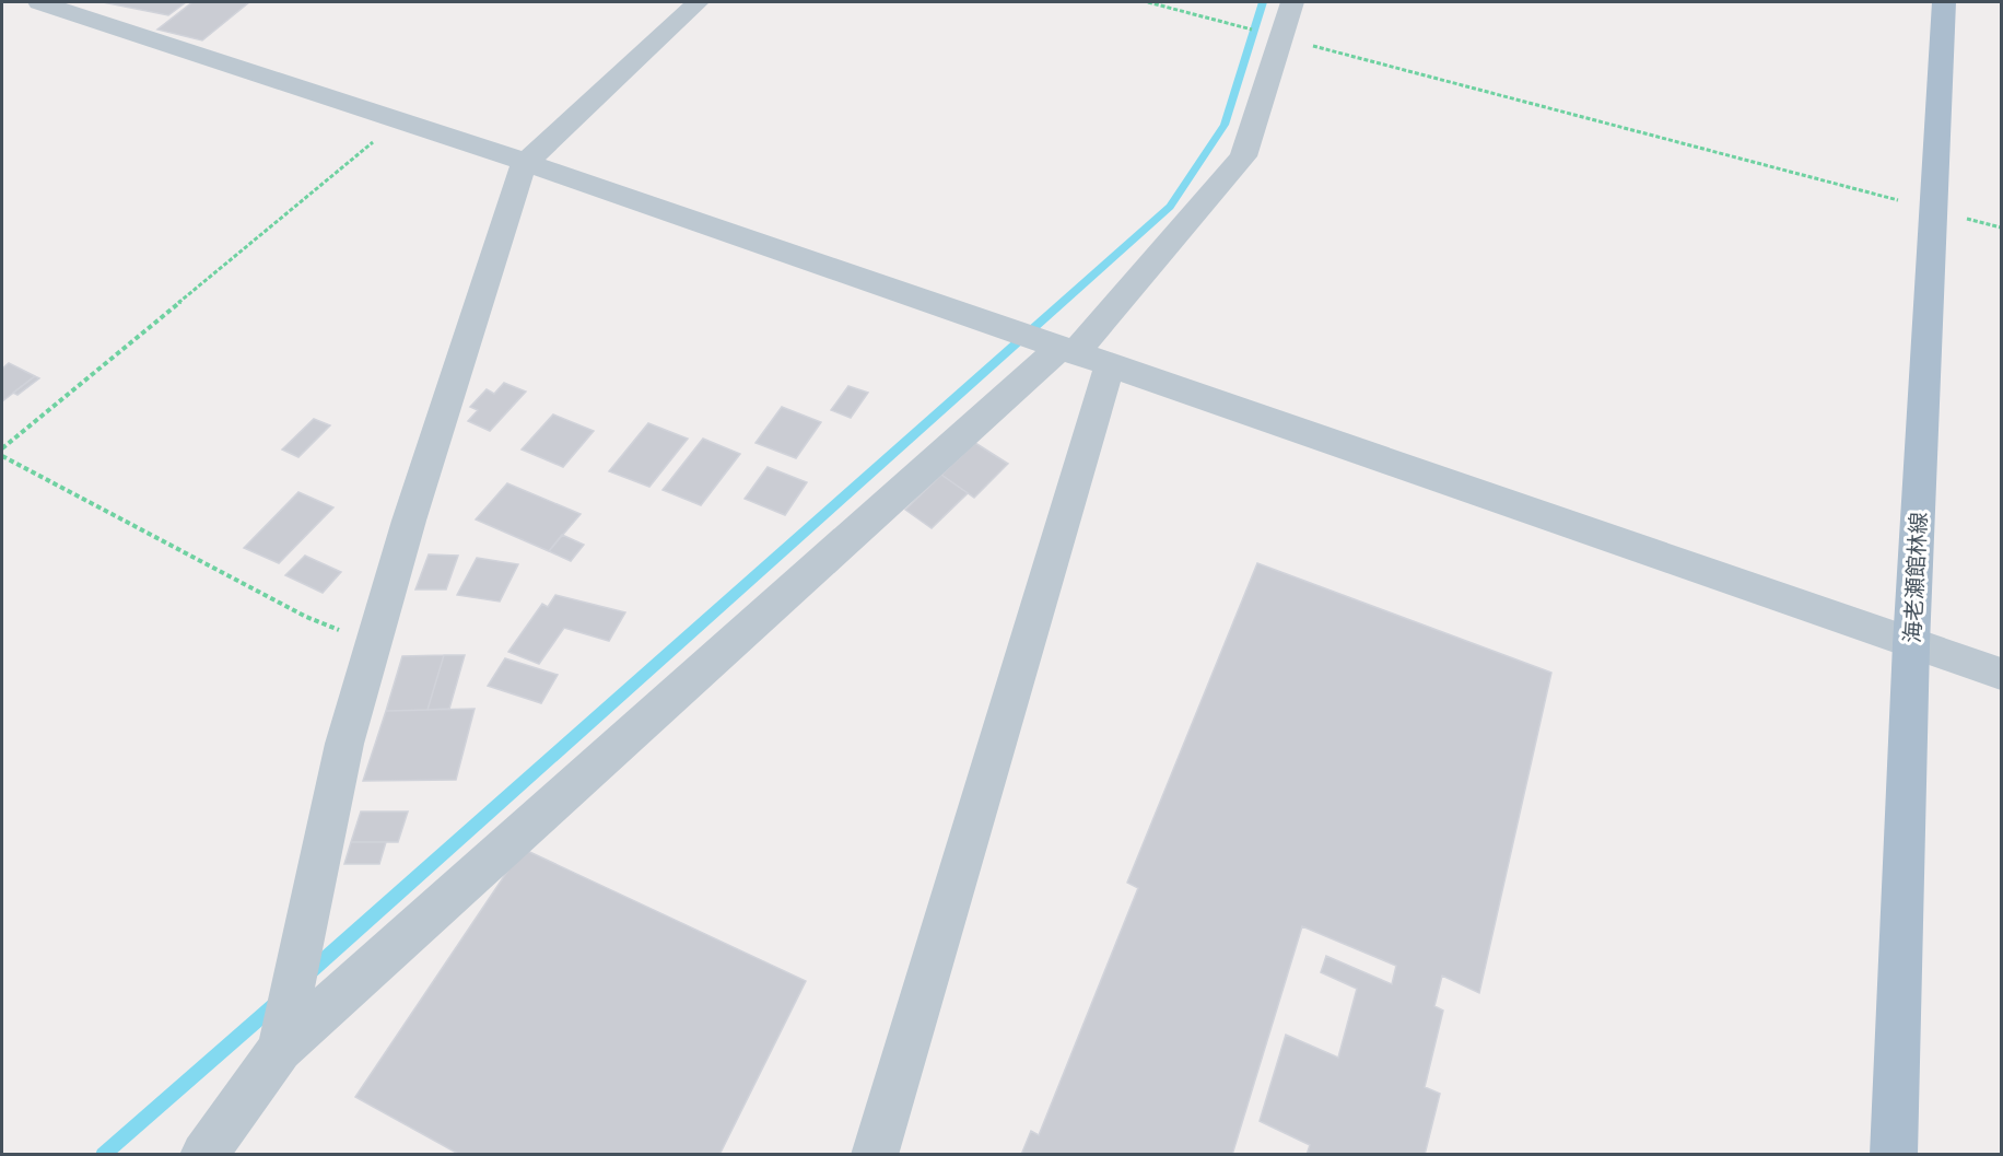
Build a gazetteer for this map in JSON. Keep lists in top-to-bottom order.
{
  "streets": {
    "main road": ["海老瀬館林線"]
  }
}
